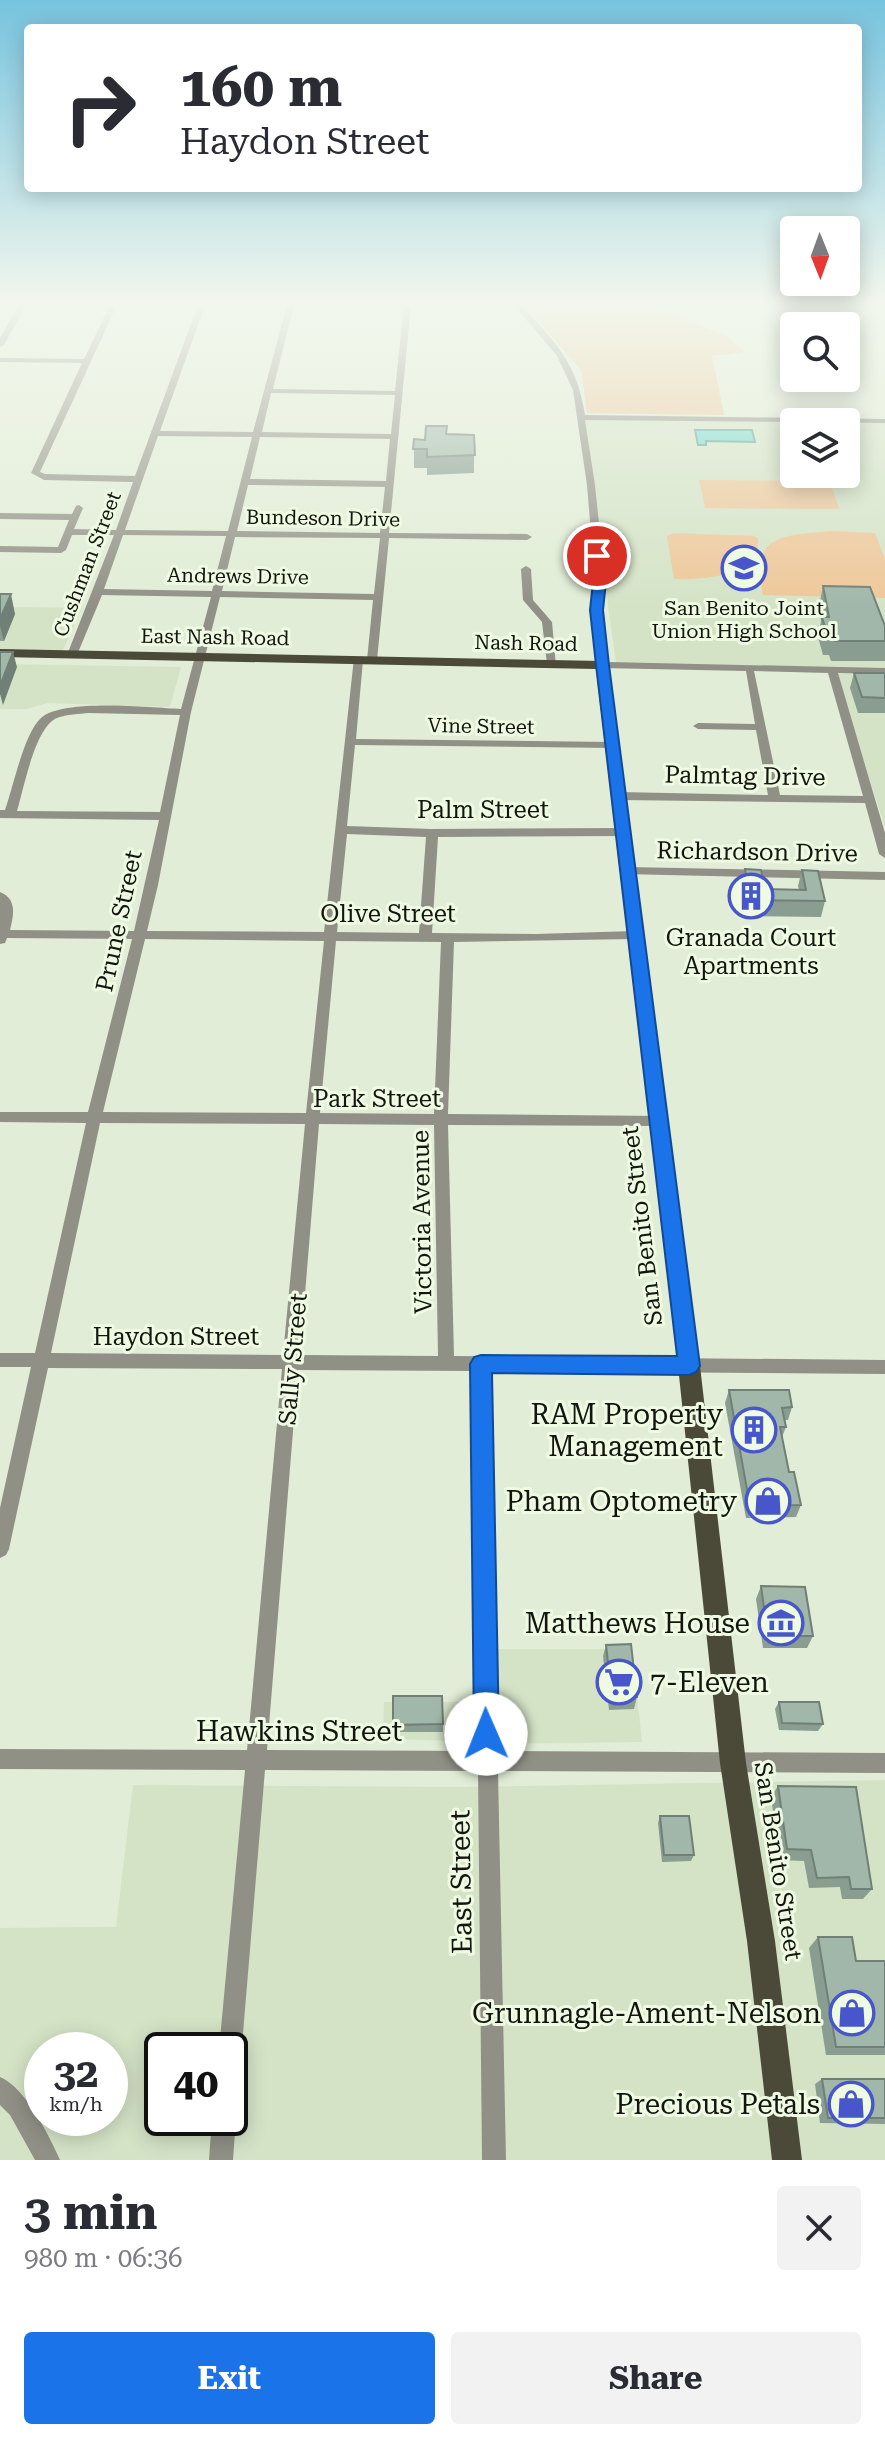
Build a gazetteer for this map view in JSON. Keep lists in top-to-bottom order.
{
  "streets": {
    "main road": ["East Nash Road", "Nash Road", "San Benito Street"],
    "street": [
      "Bundeson Drive",
      "Cushman Street",
      "Andrews Drive",
      "Vine Street",
      "Palmtag Drive",
      "Palm Street",
      "Richardson Drive",
      "Olive Street",
      "Prune Street",
      "Park Street",
      "Victoria Avenue",
      "Haydon Street",
      "Sally Street",
      "Hawkins Street",
      "East Street"
    ]
  },
  "crossings": [
    ["Bundeson Drive", "Cushman Street"],
    ["Bundeson Drive", "Prune Street"],
    ["Bundeson Drive", "Sally Street"],
    ["Cushman Street", "Andrews Drive"],
    ["Cushman Street", "East Nash Road"],
    ["Andrews Drive", "Prune Street"],
    ["Andrews Drive", "Sally Street"],
    ["East Nash Road", "Nash Road"],
    ["East Nash Road", "Prune Street"],
    ["East Nash Road", "Sally Street"],
    ["Nash Road", "San Benito Street"],
    ["Nash Road", "Sally Street"],
    ["Vine Street", "San Benito Street"],
    ["Vine Street", "Sally Street"],
    ["Palmtag Drive", "San Benito Street"],
    ["Palm Street", "San Benito Street"],
    ["Palm Street", "Sally Street"],
    ["Richardson Drive", "San Benito Street"],
    ["Olive Street", "Prune Street"],
    ["Olive Street", "Victoria Avenue"],
    ["Olive Street", "San Benito Street"],
    ["Olive Street", "Sally Street"],
    ["Prune Street", "Park Street"],
    ["Prune Street", "Haydon Street"],
    ["Park Street", "Victoria Avenue"],
    ["Park Street", "San Benito Street"],
    ["Park Street", "Sally Street"],
    ["Victoria Avenue", "Haydon Street"],
    ["San Benito Street", "Haydon Street"],
    ["San Benito Street", "Hawkins Street"],
    ["Haydon Street", "Sally Street"],
    ["Haydon Street", "East Street"],
    ["Sally Street", "Hawkins Street"],
    ["Hawkins Street", "East Street"]
  ],
  "places": {
    "school or university": ["San Benito Joint Union High School"],
    "building": ["Granada Court Apartments", "RAM Property Management"],
    "shop": ["Pham Optometry", "Grunnagle-Ament-Nelson", "Precious Petals"],
    "museum": ["Matthews House"],
    "supermarket": ["7-Eleven"]
  },
  "north": "bottom",
  "page": {
    "turn": ["160 m", "Haydon Street"],
    "speed": "32 km/h",
    "limit": "40",
    "heading": ["3 min", "980 m · 06:36"],
    "buttons": ["Exit", "Share"]
  }
}
